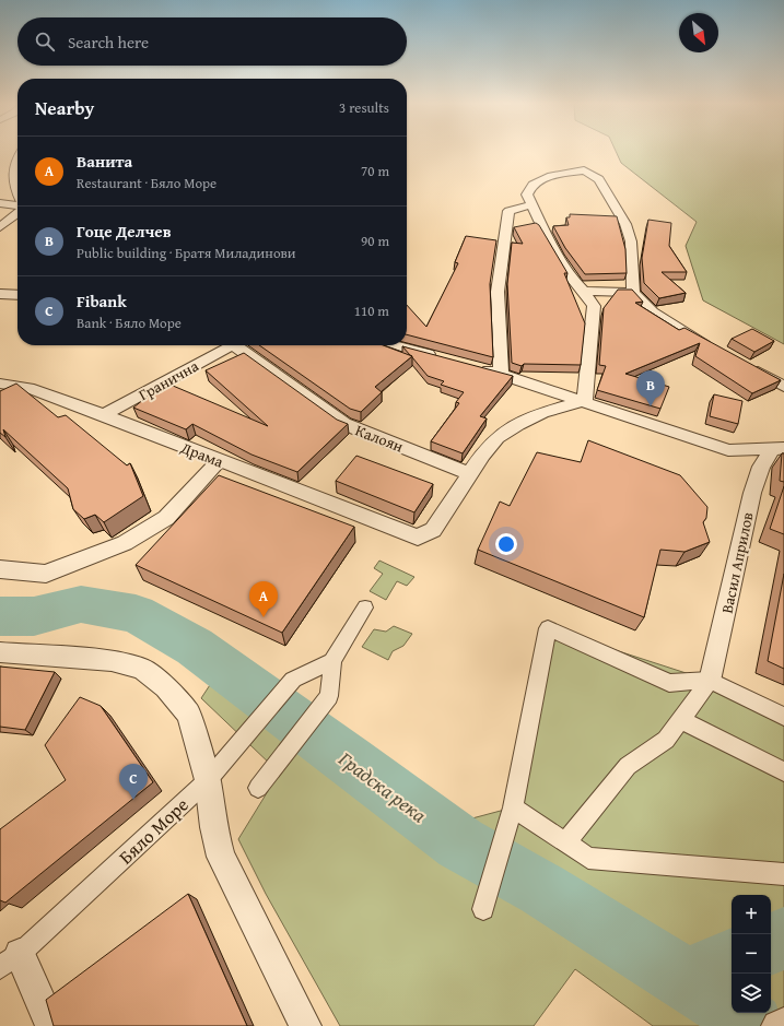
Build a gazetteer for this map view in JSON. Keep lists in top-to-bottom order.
{
  "streets": {
    "street": [
      "Гранична",
      "Калоян",
      "Драма",
      "Васил Априлов",
      "Бяло Море"
    ]
  },
  "crossings": [
    ["Гранична", "Драма"],
    ["Калоян", "Драма"]
  ],
  "water": ["Градска река"],
  "north": "bottom right",
  "page": {
    "search": "Search here",
    "heading": ["Nearby", "3 results"],
    "list": [
      {
        "mark": "A",
        "name": "Ванита",
        "note": "Restaurant · Бяло Море",
        "value": "70 m"
      },
      {
        "mark": "B",
        "name": "Гоце Делчев",
        "note": "Public building · Братя Миладинови",
        "value": "90 m"
      },
      {
        "mark": "C",
        "name": "Fibank",
        "note": "Bank · Бяло Море",
        "value": "110 m"
      }
    ],
    "pins": ["B", "A", "C"],
    "map_buttons": ["+", "−"]
  }
}
